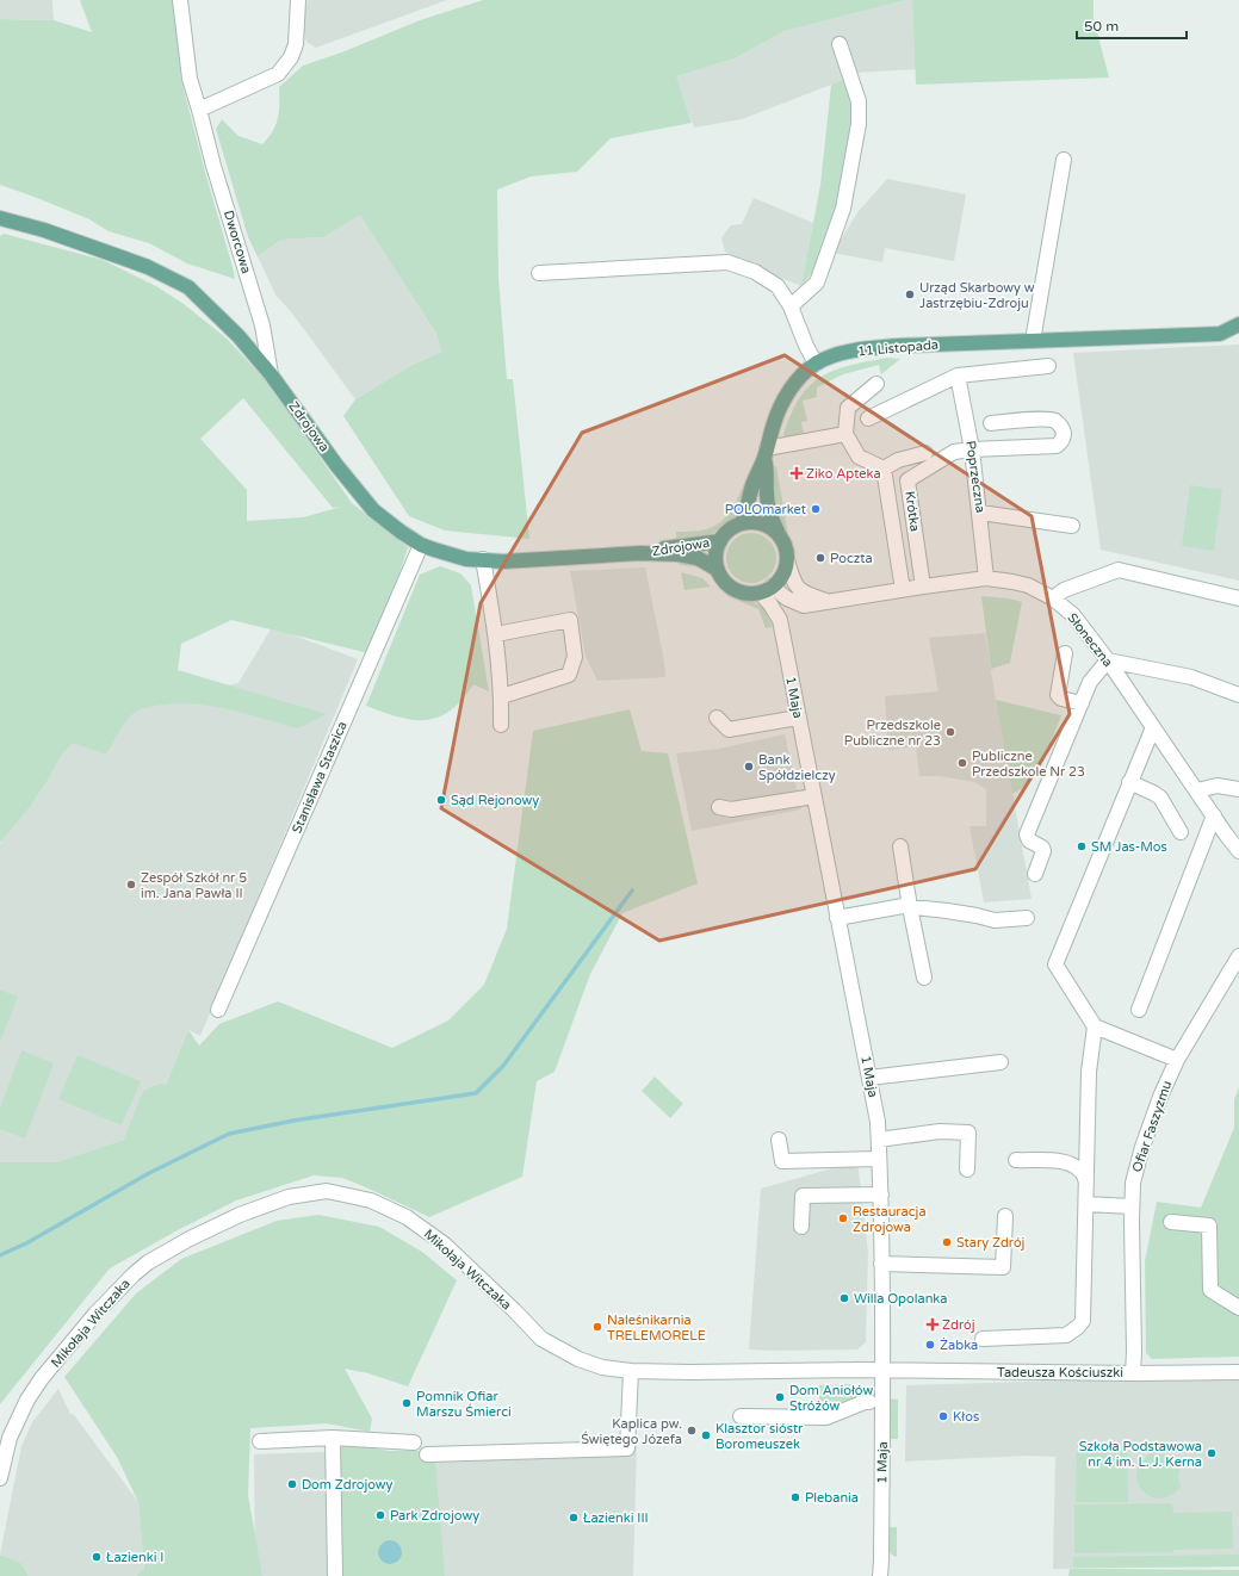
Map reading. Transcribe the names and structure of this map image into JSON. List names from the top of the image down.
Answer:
{
  "streets": {
    "main road": ["11 Listopada", "Zdrojowa"],
    "street": [
      "Dworcowa",
      "Poprzeczna",
      "Krótka",
      "Słoneczna",
      "1 Maja",
      "Stanisława Staszica",
      "Ofiar Faszyzmu",
      "Mikołaja Witczaka",
      "Tadeusza Kościuszki"
    ]
  },
  "crossings": [
    ["Dworcowa", "Zdrojowa"],
    ["11 Listopada", "Zdrojowa"],
    ["11 Listopada", "Słoneczna"],
    ["11 Listopada", "1 Maja"],
    ["Zdrojowa", "Słoneczna"],
    ["Zdrojowa", "1 Maja"],
    ["Zdrojowa", "Stanisława Staszica"],
    ["Poprzeczna", "Krótka"],
    ["Poprzeczna", "Słoneczna"],
    ["Krótka", "Słoneczna"],
    ["Słoneczna", "1 Maja"],
    ["1 Maja", "Tadeusza Kościuszki"],
    ["Ofiar Faszyzmu", "Tadeusza Kościuszki"],
    ["Mikołaja Witczaka", "Tadeusza Kościuszki"]
  ],
  "places": {
    "other": [
      "Urząd Skarbowy w Jastrzębiu-Zdroju",
      "POLOmarket",
      "Poczta",
      "Przedszkole Publiczne nr 23",
      "Publiczne Przedszkole Nr 23",
      "Bank Spółdzielczy",
      "Sąd Rejonowy",
      "SM Jas-Mos",
      "Zespół Szkół nr 5 im. Jana Pawła II",
      "Restauracja Zdrojowa",
      "Stary Zdrój",
      "Willa Opolanka",
      "Naleśnikarnia TRELEMORELE",
      "Żabka",
      "Dom Aniołów Stróżów",
      "Pomnik Ofiar Marszu Śmierci",
      "Kłos",
      "Kaplica pw. Świętego Józefa",
      "Klasztor sióstr Boromeuszek",
      "Szkoła Podstawowa nr 4 im. L. J. Kerna",
      "Dom Zdrojowy",
      "Plebania",
      "Park Zdrojowy",
      "Łazienki III",
      "Łazienki I"
    ],
    "health": ["Ziko Apteka", "Zdrój"]
  },
  "scale_bar": "50 m"
}
